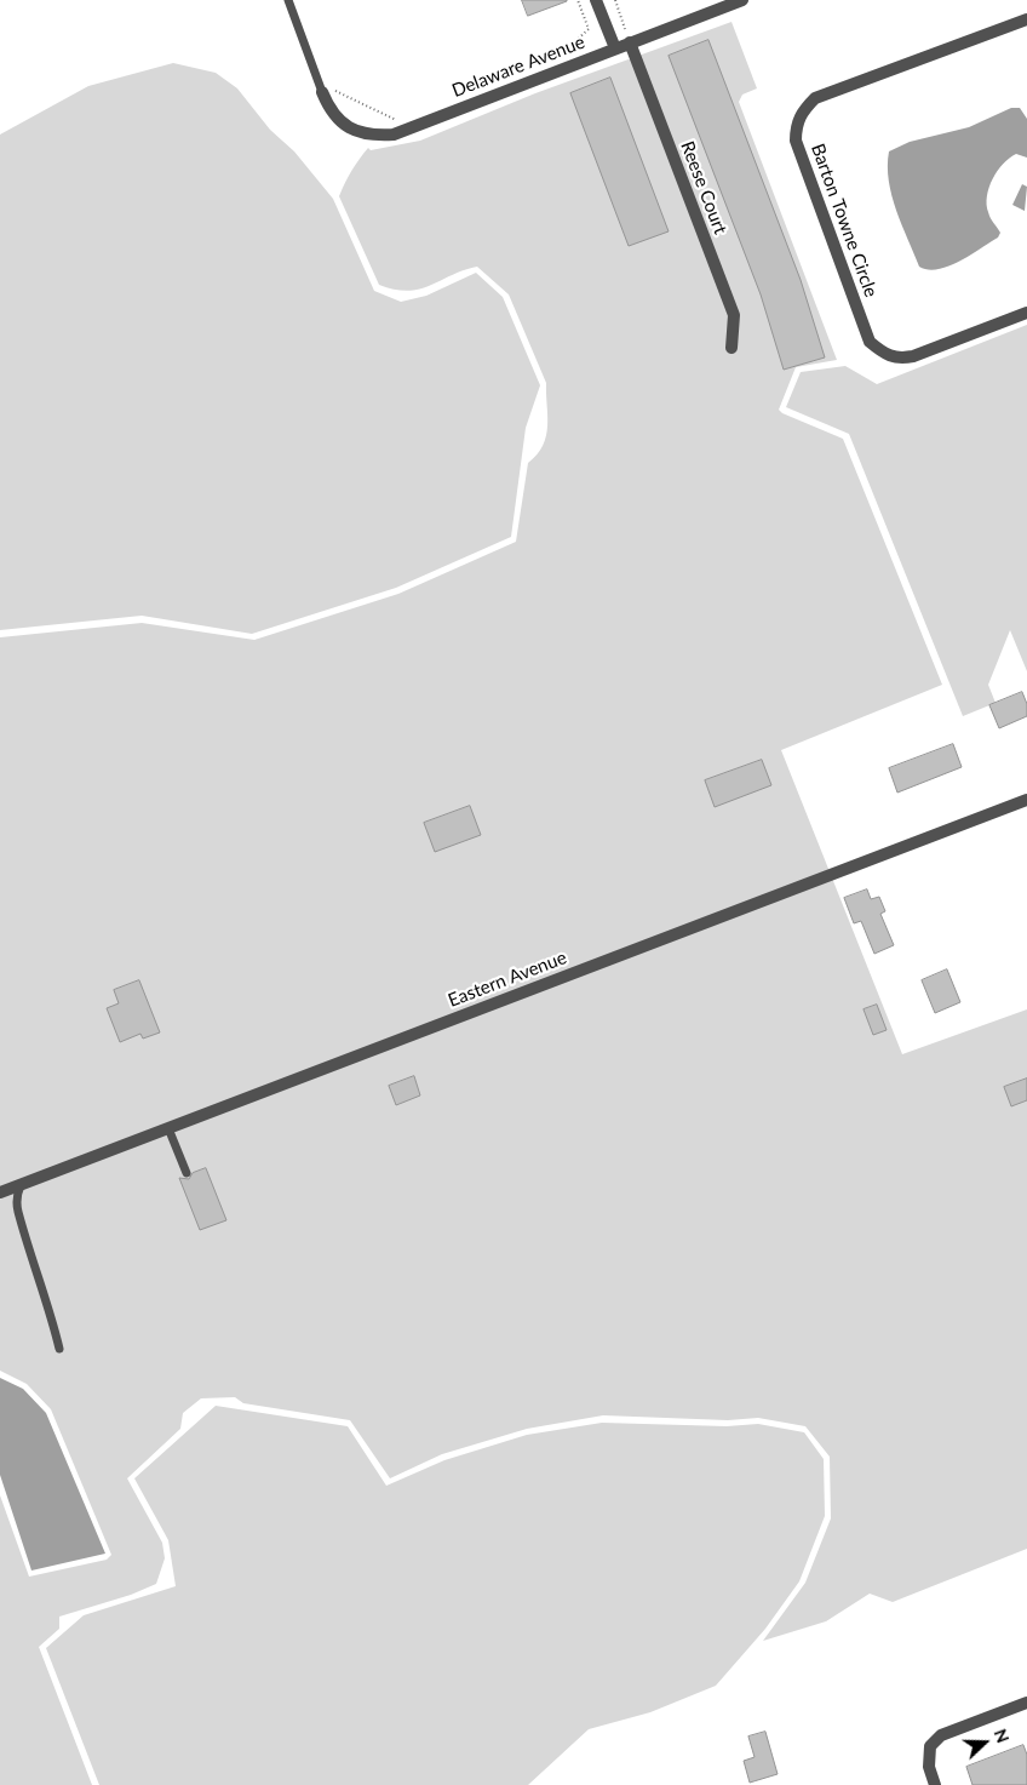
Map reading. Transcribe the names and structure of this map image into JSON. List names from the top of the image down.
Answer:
{
  "streets": {
    "street": [
      "Delaware Avenue",
      "Reese Court",
      "Barton Towne Circle",
      "Eastern Avenue"
    ]
  },
  "crossings": [
    ["Delaware Avenue", "Reese Court"]
  ],
  "north": "right"
}
